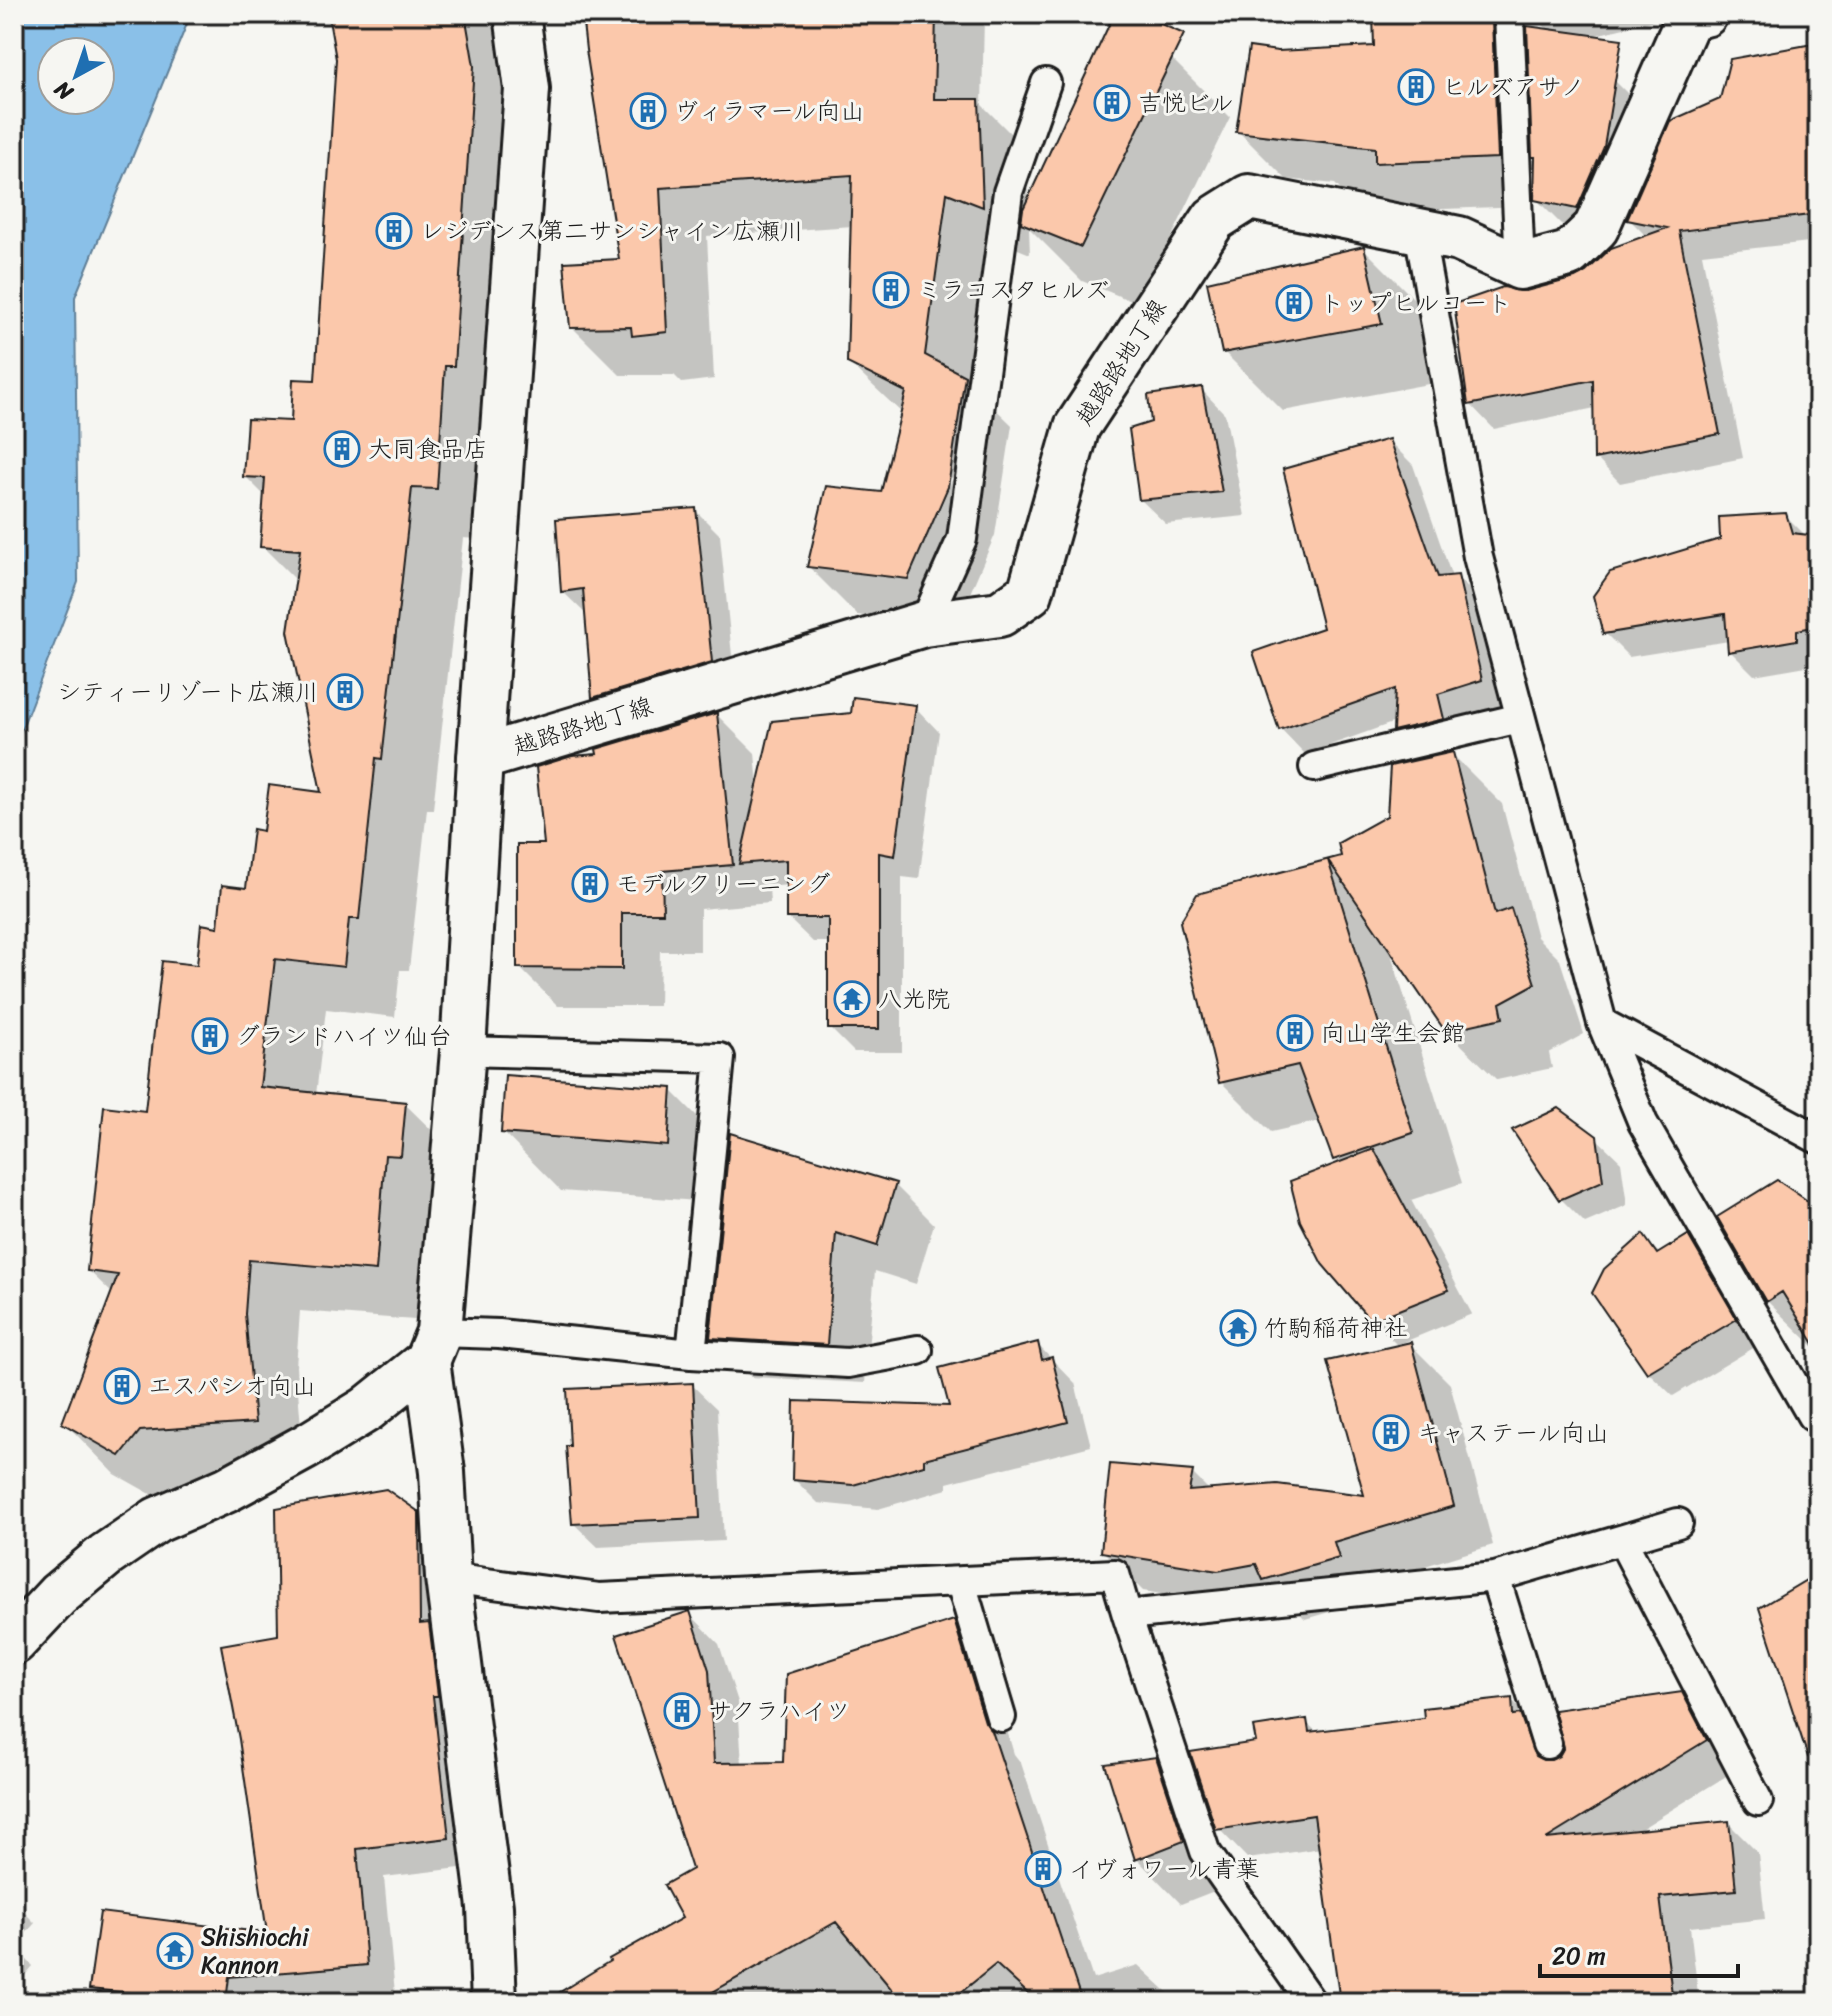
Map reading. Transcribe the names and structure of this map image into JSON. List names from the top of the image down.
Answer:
{
  "streets": {
    "street": ["越路路地丁線"]
  },
  "places": {
    "building": [
      "ヒルズアサノ",
      "吉悦ビル",
      "ヴィラマール向山",
      "レジデンス第二サンシャイン広瀬川",
      "ミラコスタヒルズ",
      "トップヒルコート",
      "大同食品店",
      "シティーリゾート広瀬川",
      "モデルクリーニング",
      "向山学生会館",
      "グランドハイツ仙台",
      "エスパシオ向山",
      "キャステール向山",
      "サクラハイツ",
      "イヴォワール青葉"
    ],
    "temple": ["八光院", "竹駒稲荷神社", "Shishiochi Kannon"]
  },
  "scale_bar": "20 m",
  "north": "bottom left"
}
